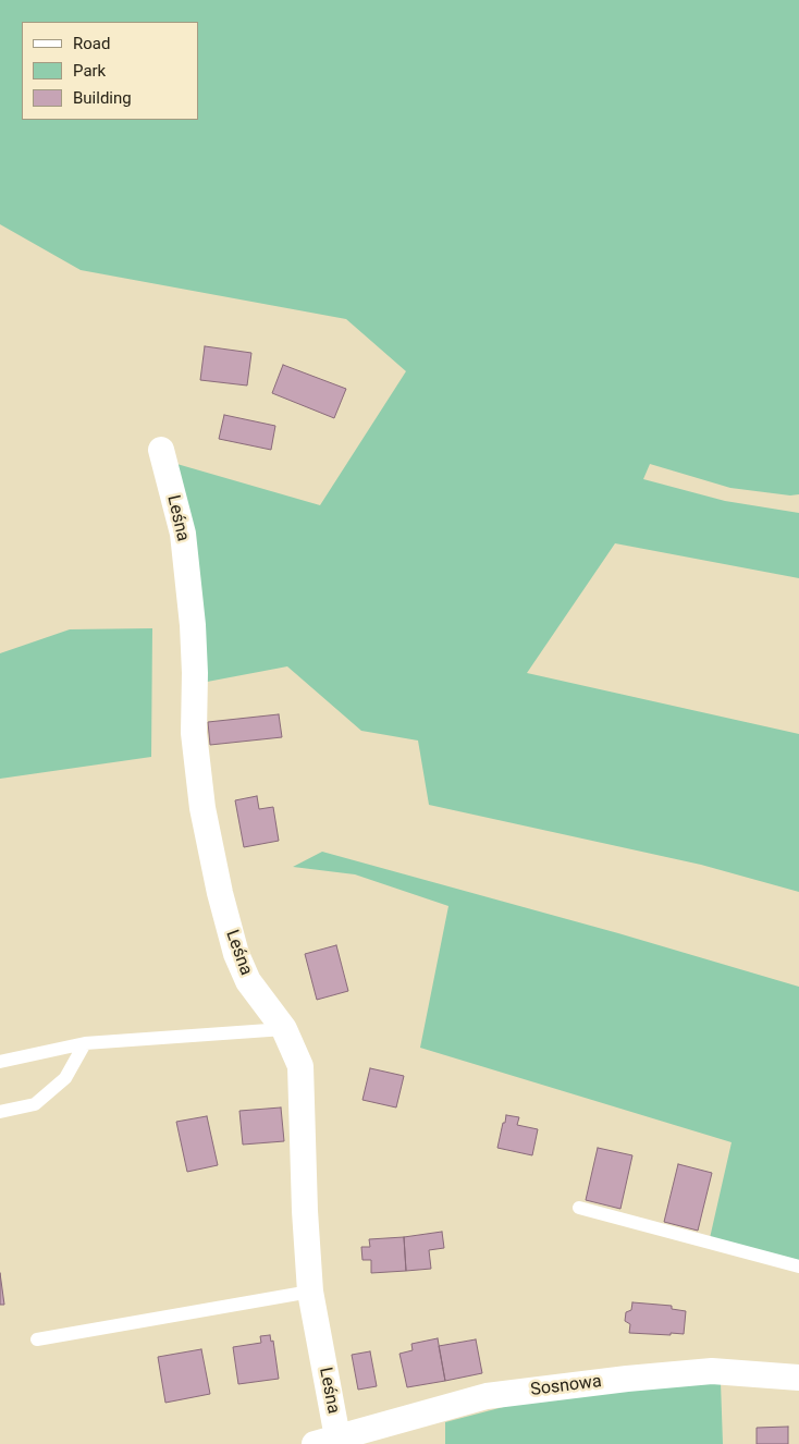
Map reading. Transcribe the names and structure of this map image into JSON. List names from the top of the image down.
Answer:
{
  "streets": {
    "street": ["Leśna", "Sosnowa"]
  },
  "crossings": [
    ["Leśna", "Sosnowa"]
  ],
  "legend": ["Road", "Park", "Building"]
}
